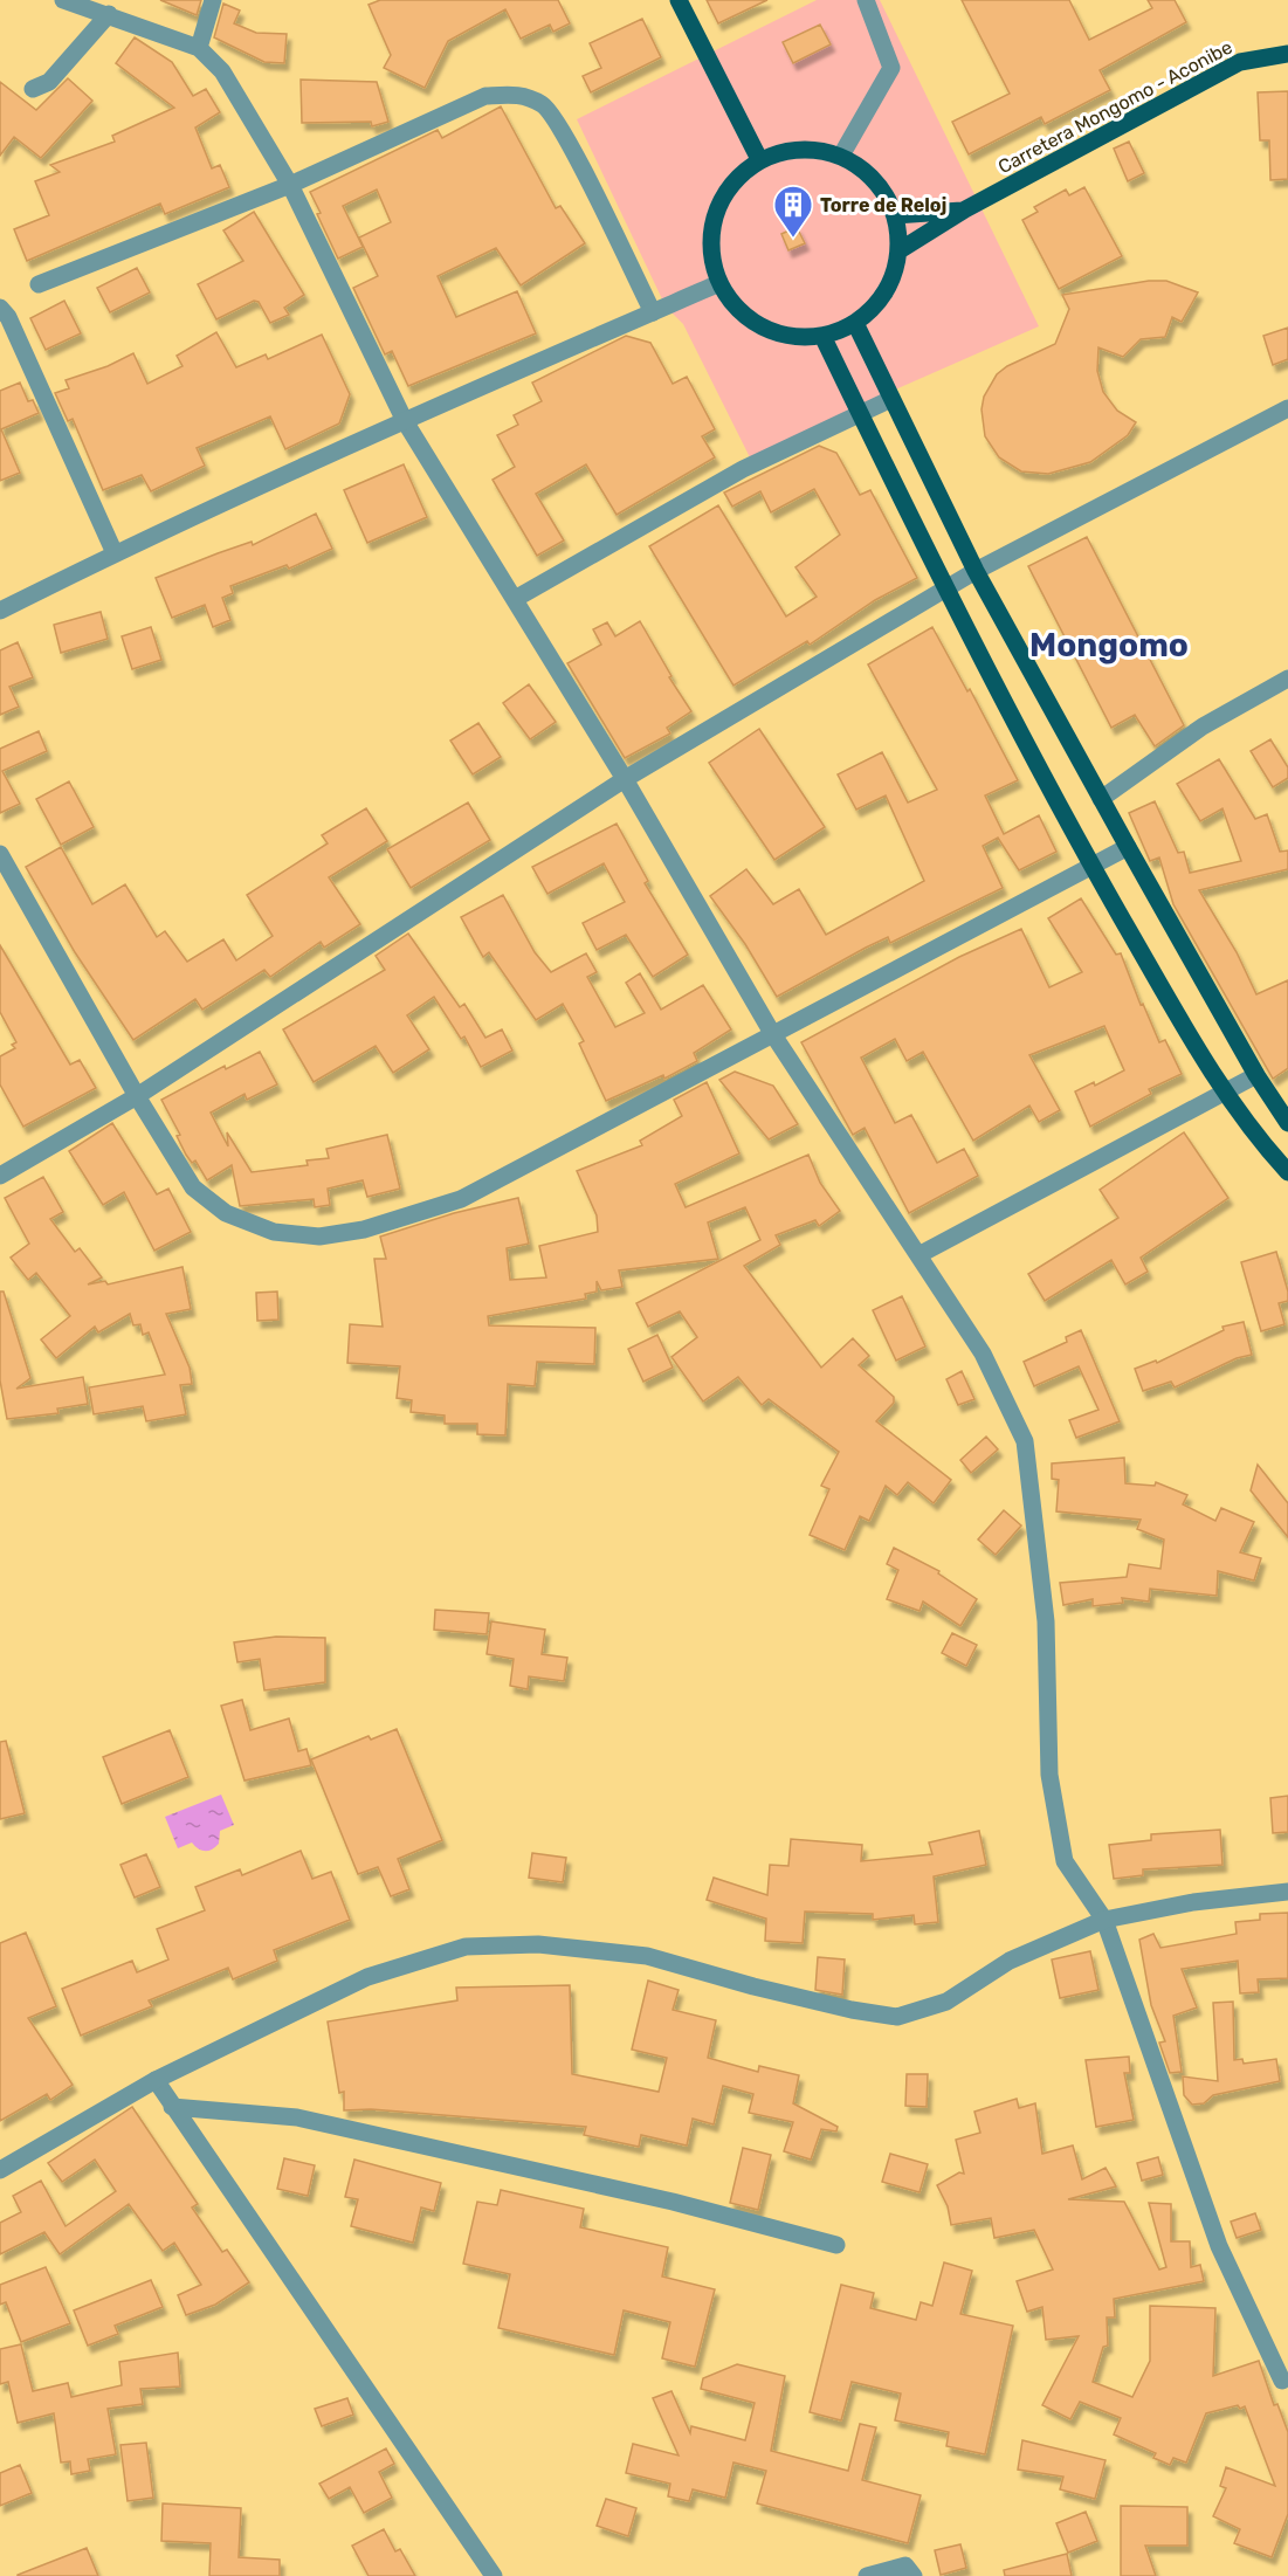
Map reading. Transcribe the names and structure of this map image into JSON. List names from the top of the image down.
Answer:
{
  "streets": {
    "main road": ["Carretera Mongomo - Aconibe"]
  },
  "districts": ["Mongomo"],
  "places": {
    "building": ["Torre de Reloj"]
  }
}
